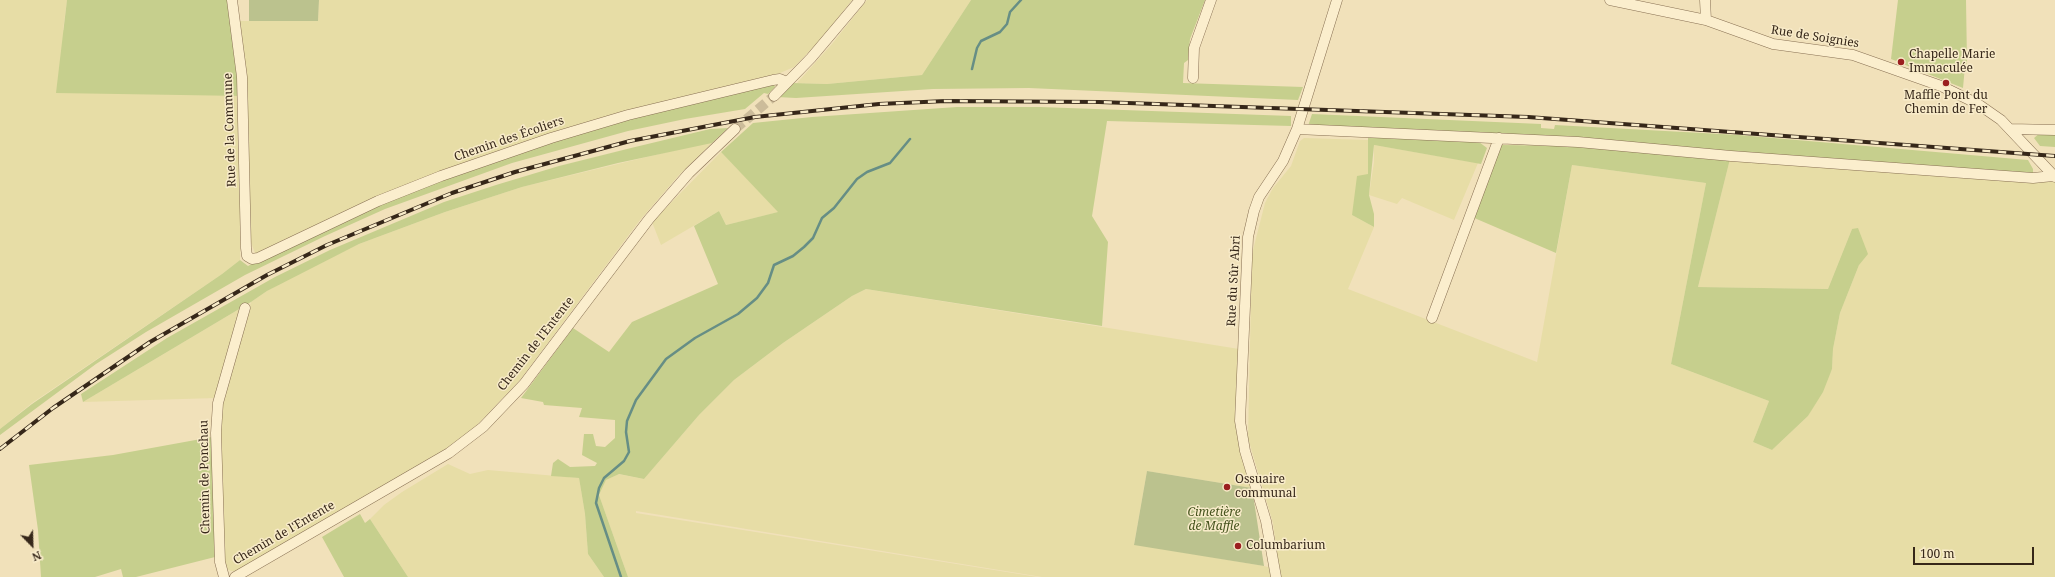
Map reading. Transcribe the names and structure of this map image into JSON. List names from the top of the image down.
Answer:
{
  "streets": {
    "street": [
      "Rue de Soignies",
      "Rue de la Commune",
      "Chemin des Écoliers",
      "Rue du Sûr Abri",
      "Chemin de l'Entente",
      "Chemin de Ponchau"
    ]
  },
  "crossings": [
    ["Rue de la Commune", "Chemin des Écoliers"]
  ],
  "parks": ["Cimetière de Maffle"],
  "places": [
    "Chapelle Marie Immaculée",
    "Maffle Pont du Chemin de Fer",
    "Ossuaire communal",
    "Columbarium"
  ],
  "scale_bar": "100 m",
  "north": "bottom right"
}
